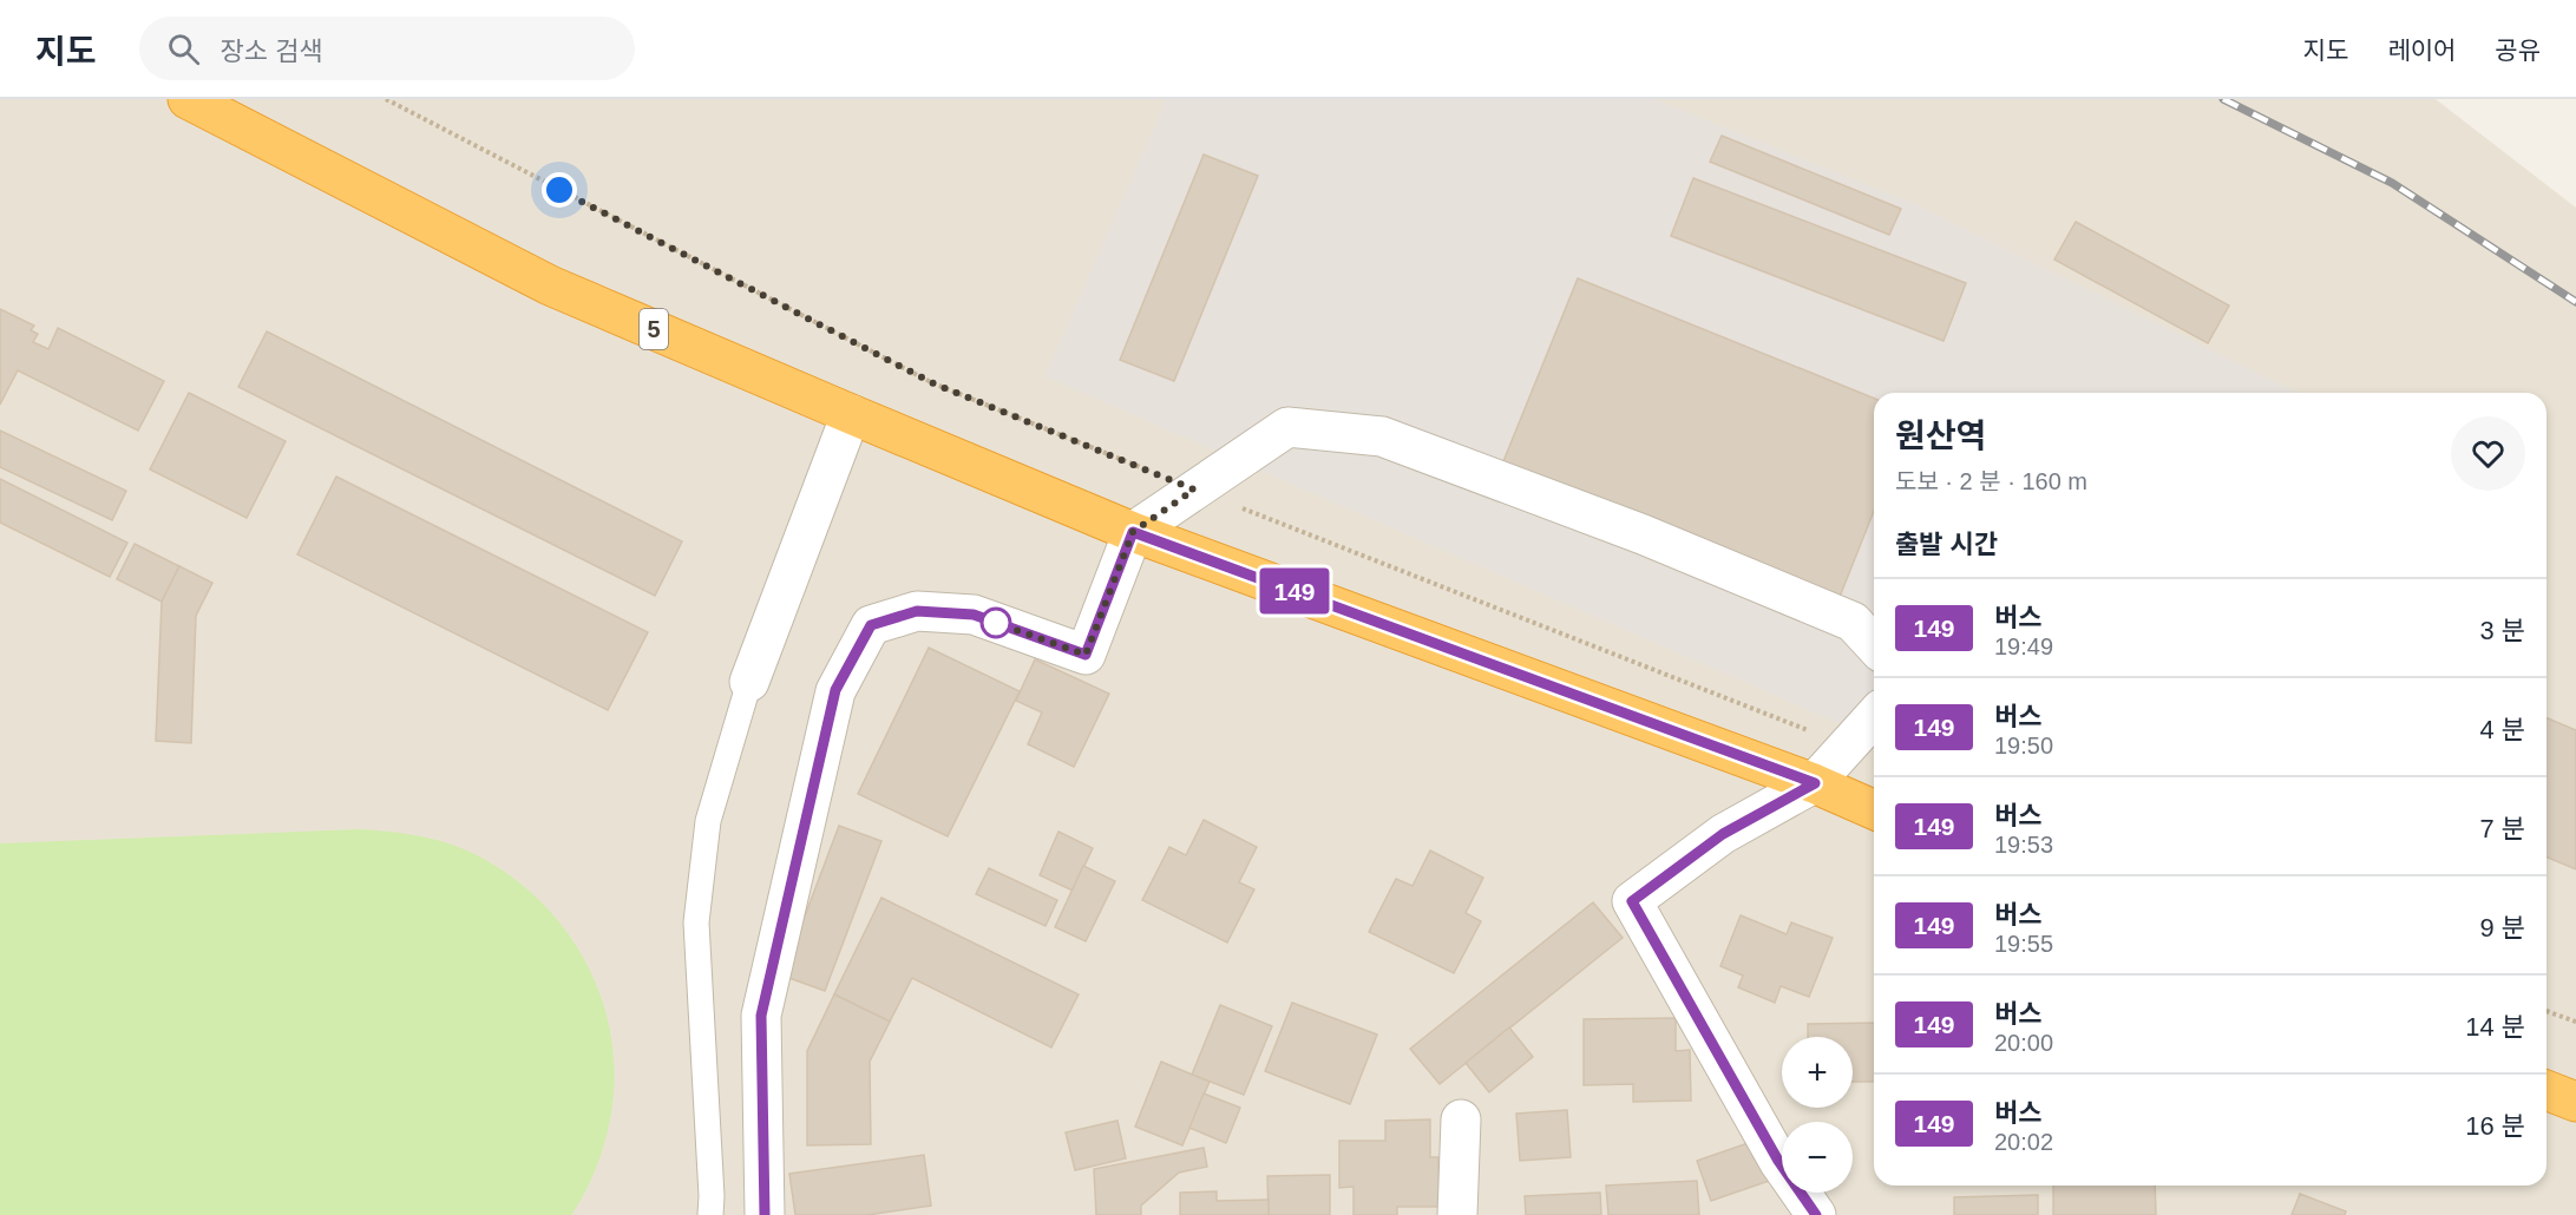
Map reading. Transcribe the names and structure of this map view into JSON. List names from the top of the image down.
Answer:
{
  "streets": {
    "highway": ["5"]
  },
  "lines": ["bus line 149"],
  "page": {
    "header": "지도",
    "search": "장소 검색",
    "nav": ["지도", "레이어", "공유"],
    "on_map": "149",
    "heading": [
      ["원산역", "도보 · 2 분 · 160 m"],
      "출발 시간"
    ],
    "list": [
      {
        "mark": "149",
        "name": "버스",
        "note": "19:49",
        "value": "3 분"
      },
      {
        "mark": "149",
        "name": "버스",
        "note": "19:50",
        "value": "4 분"
      },
      {
        "mark": "149",
        "name": "버스",
        "note": "19:53",
        "value": "7 분"
      },
      {
        "mark": "149",
        "name": "버스",
        "note": "19:55",
        "value": "9 분"
      },
      {
        "mark": "149",
        "name": "버스",
        "note": "20:00",
        "value": "14 분"
      },
      {
        "mark": "149",
        "name": "버스",
        "note": "20:02",
        "value": "16 분"
      }
    ],
    "map_buttons": ["+", "−"]
  }
}
